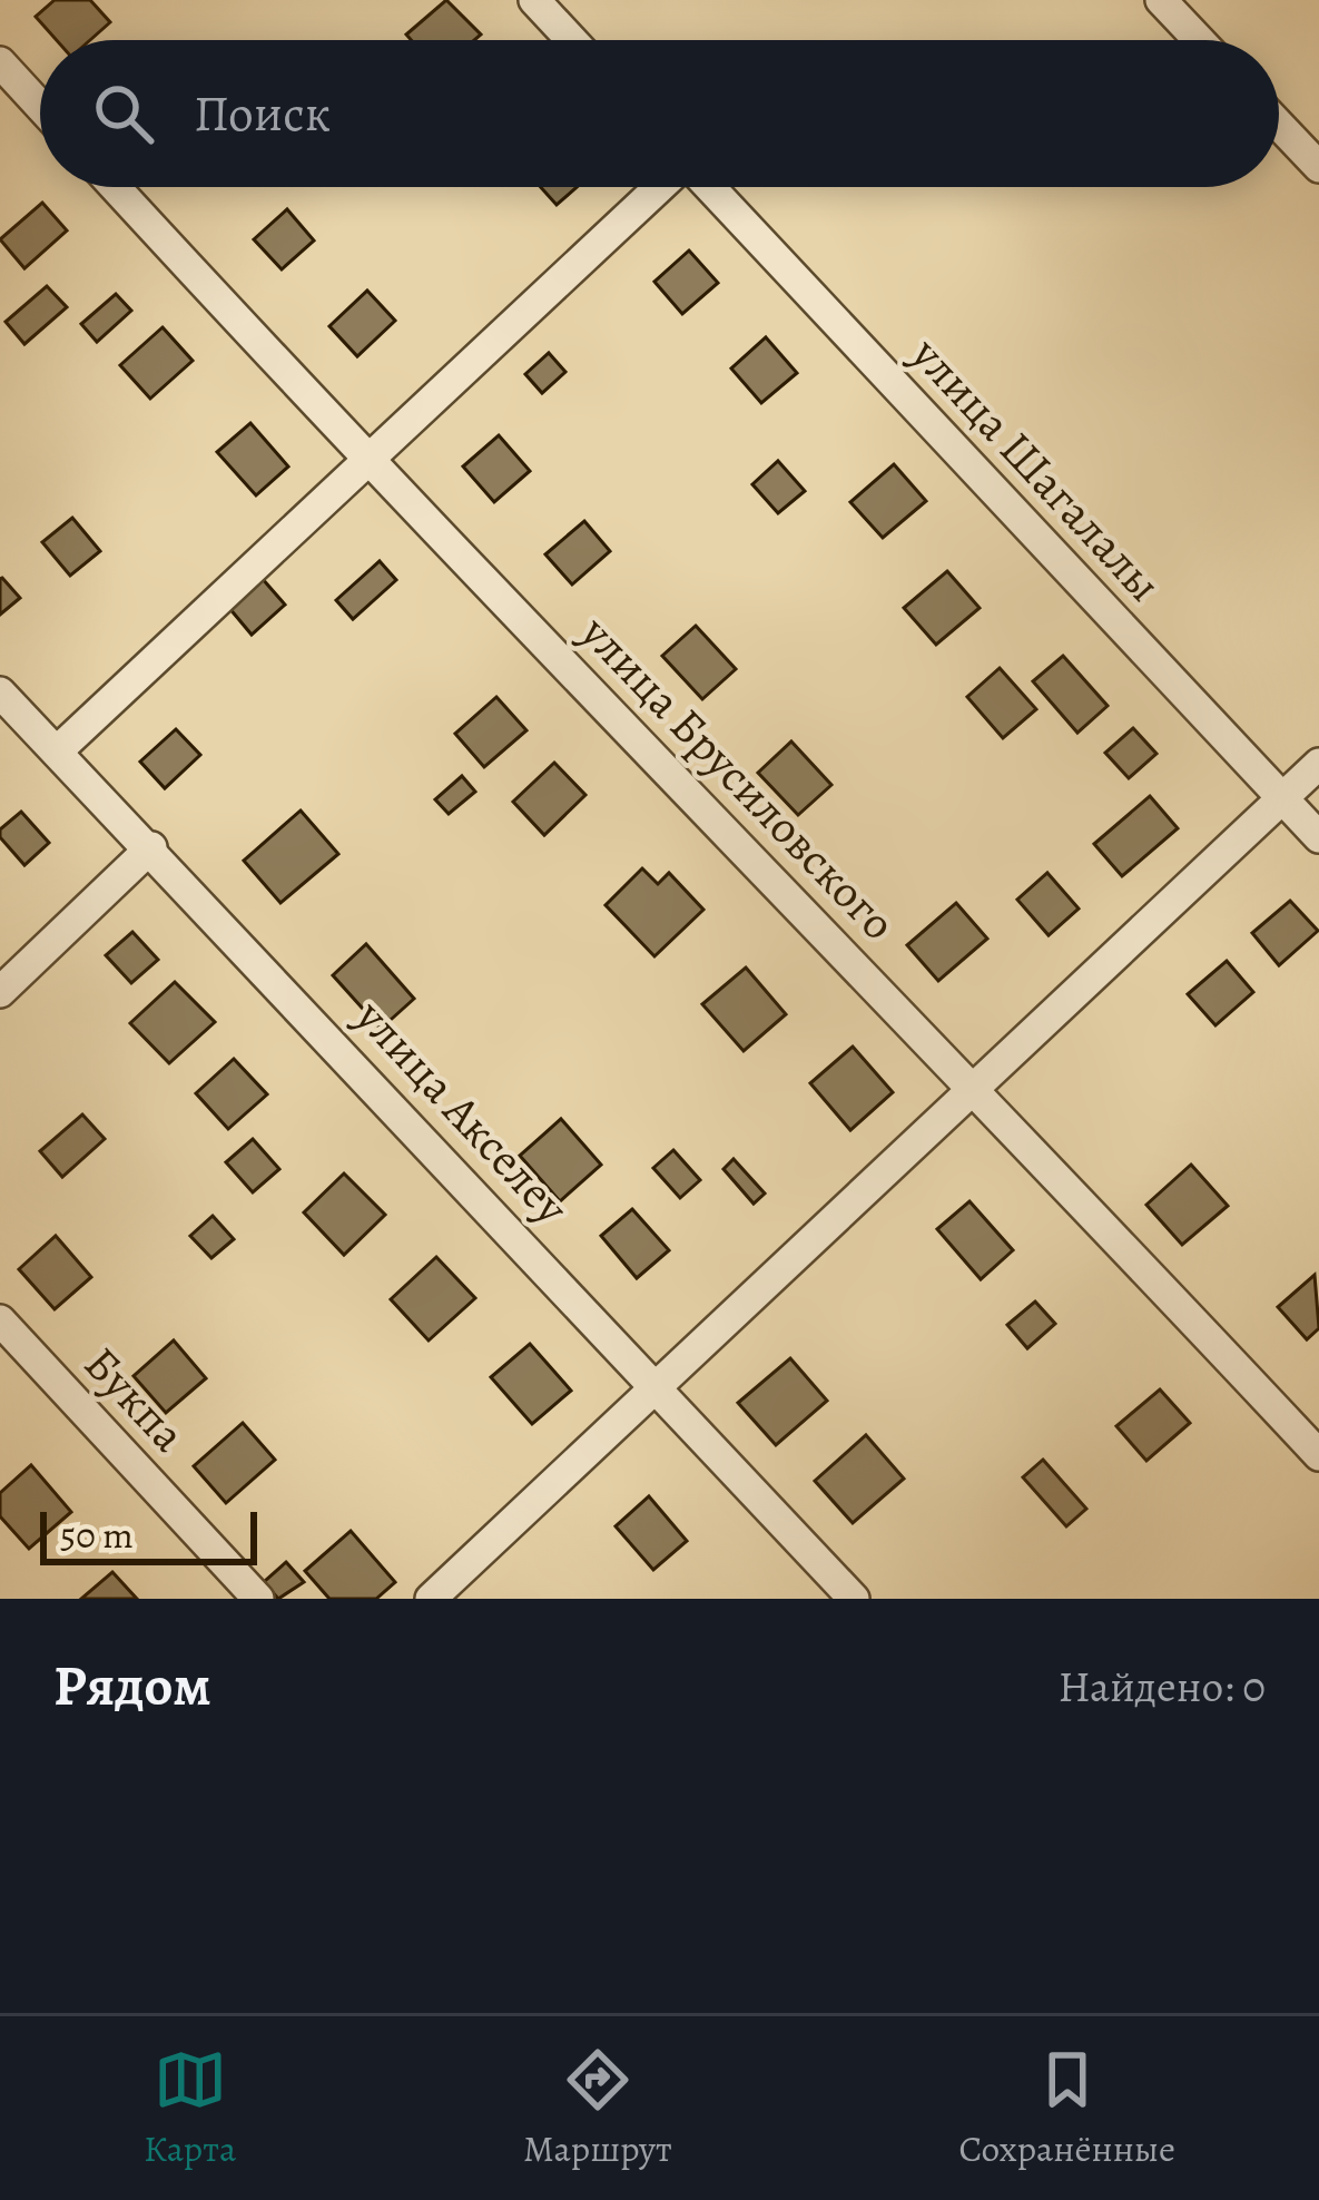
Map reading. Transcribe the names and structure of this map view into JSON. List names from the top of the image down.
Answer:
{
  "streets": {
    "street": [
      "улица Шагалалы",
      "улица Брусиловского",
      "улица Акселеу",
      "Букпа"
    ]
  },
  "scale_bar": "50 m",
  "page": {
    "search": "Поиск",
    "scale": "50 m",
    "heading": ["Рядом", "Найдено: 0"],
    "nav": ["Карта", "Маршрут", "Сохранённые"]
  }
}
